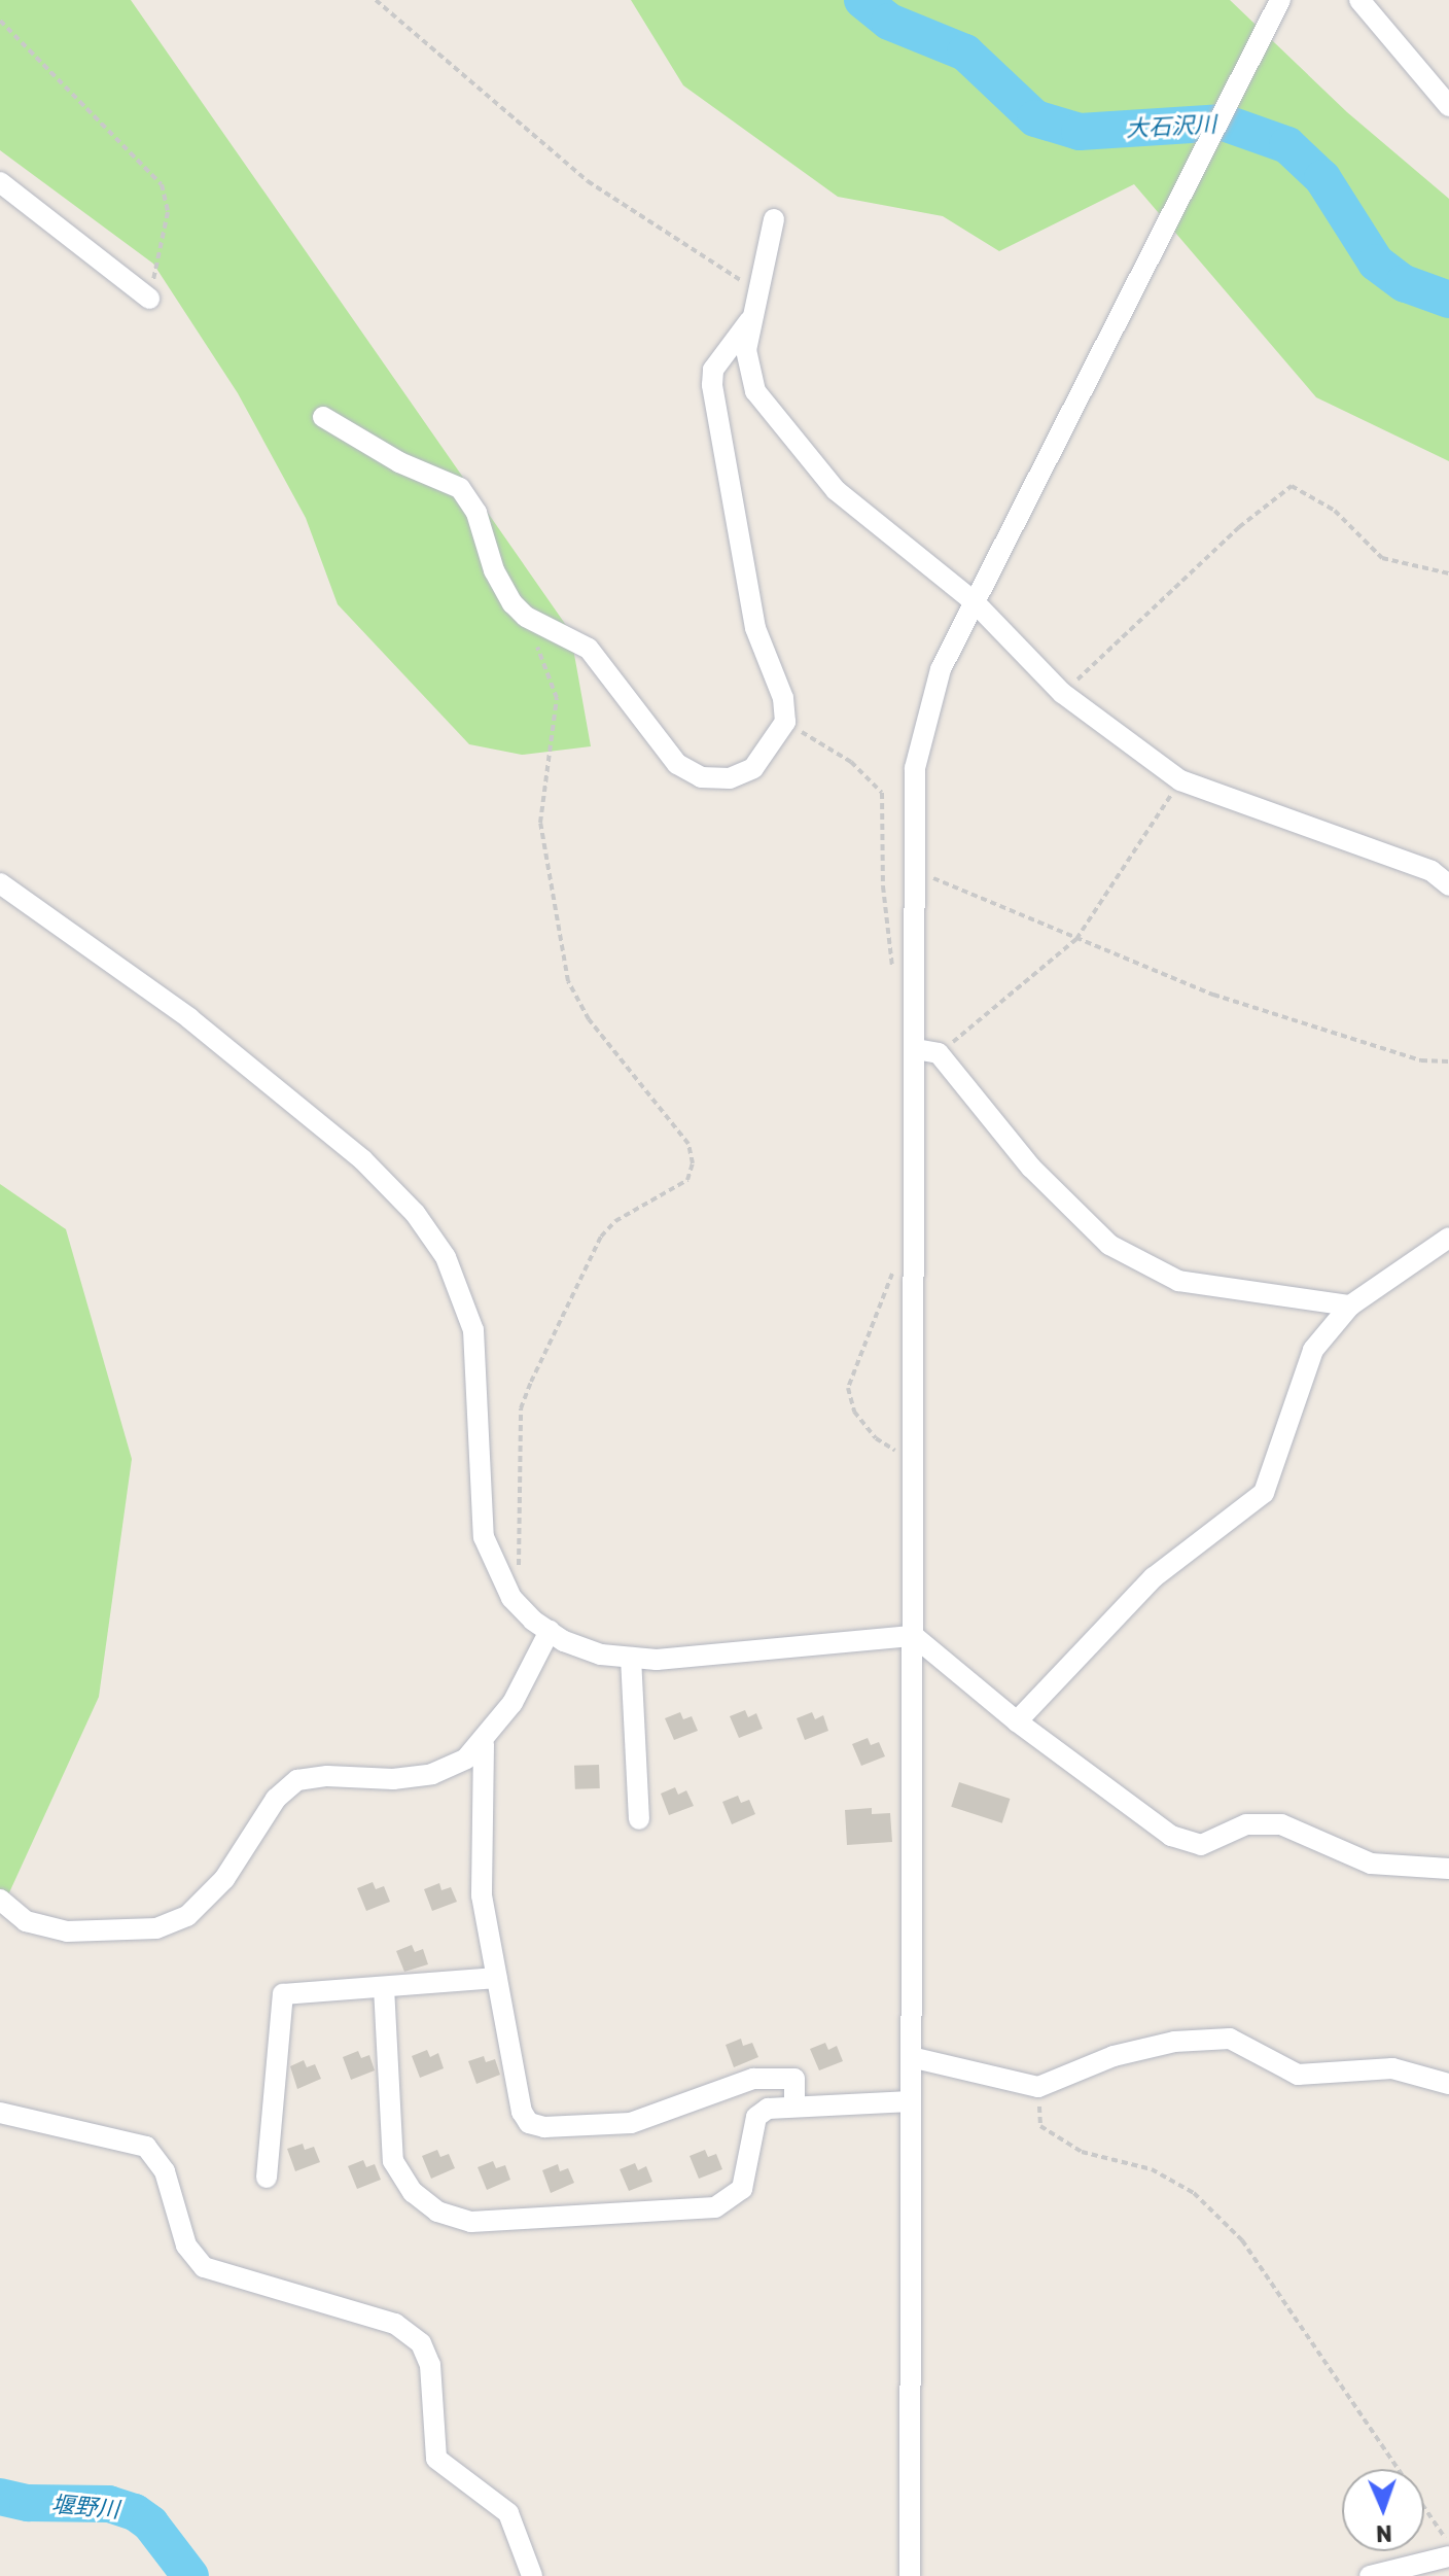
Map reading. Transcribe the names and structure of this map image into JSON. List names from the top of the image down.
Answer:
{
  "water": ["大石沢川", "堰野川"],
  "north": "bottom"
}
